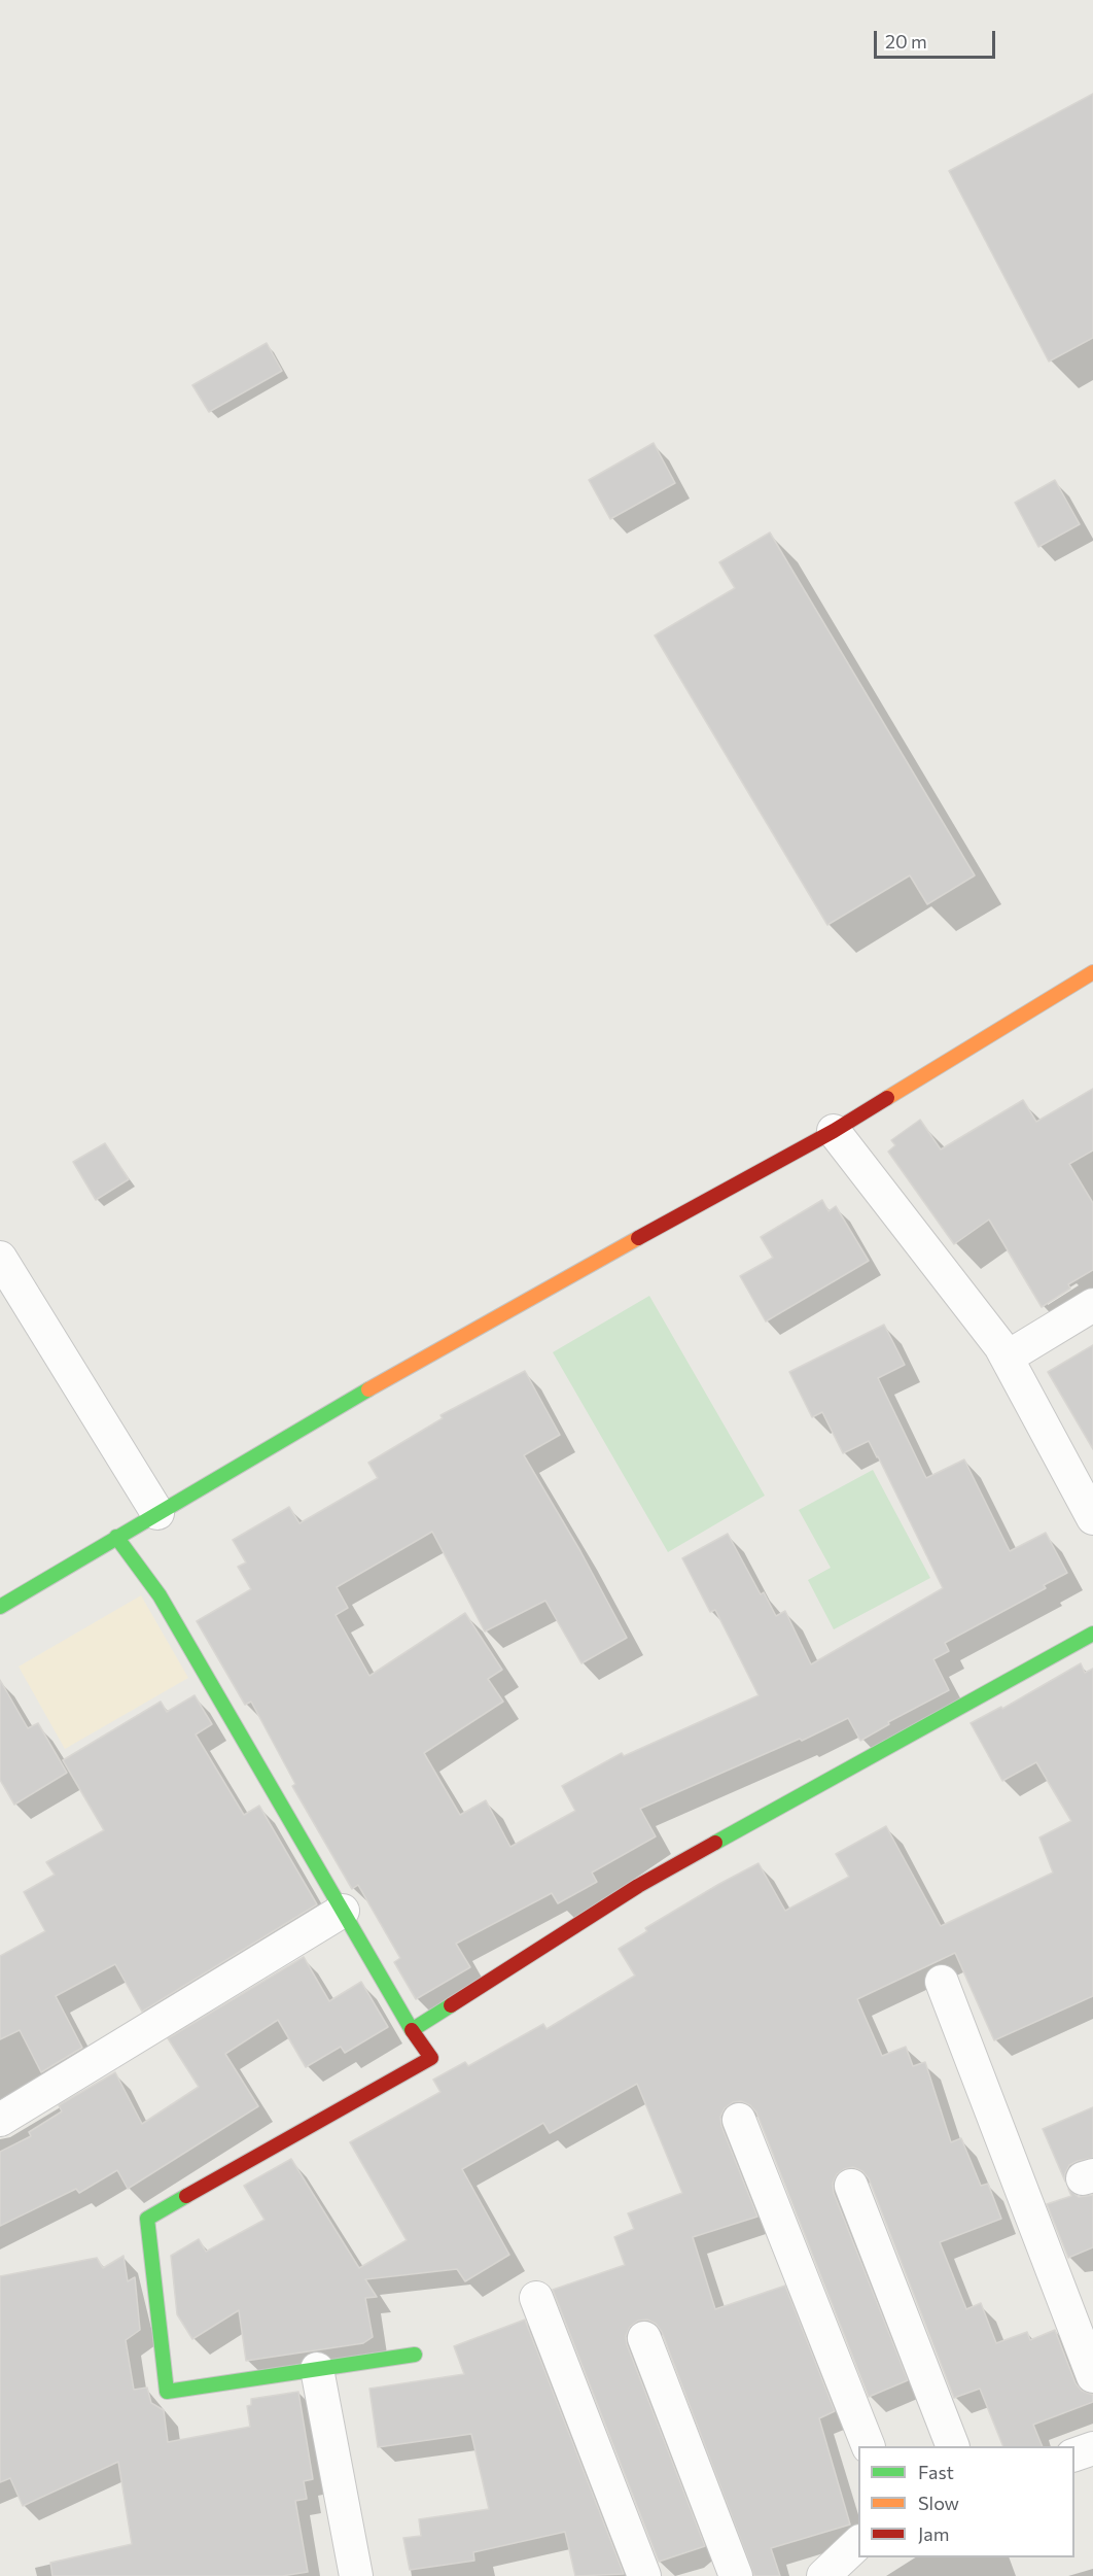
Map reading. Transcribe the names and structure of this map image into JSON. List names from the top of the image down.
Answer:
{
  "legend": ["Fast", "Slow", "Jam"],
  "scale_bar": "20 m"
}
